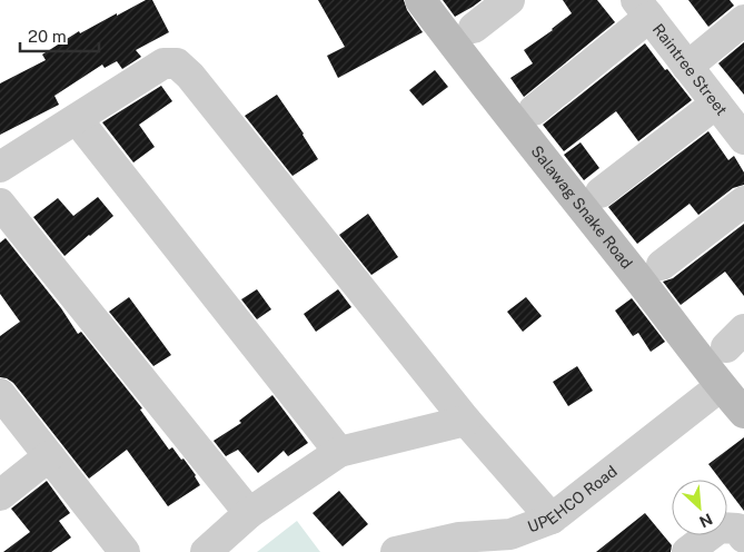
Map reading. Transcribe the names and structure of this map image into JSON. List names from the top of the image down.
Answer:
{
  "streets": {
    "main road": ["Salawag Snake Road"],
    "street": ["Raintree Street", "UPEHCO Road"]
  },
  "crossings": [
    ["Salawag Snake Road", "UPEHCO Road"]
  ],
  "scale_bar": "20 m",
  "north": "bottom right"
}
